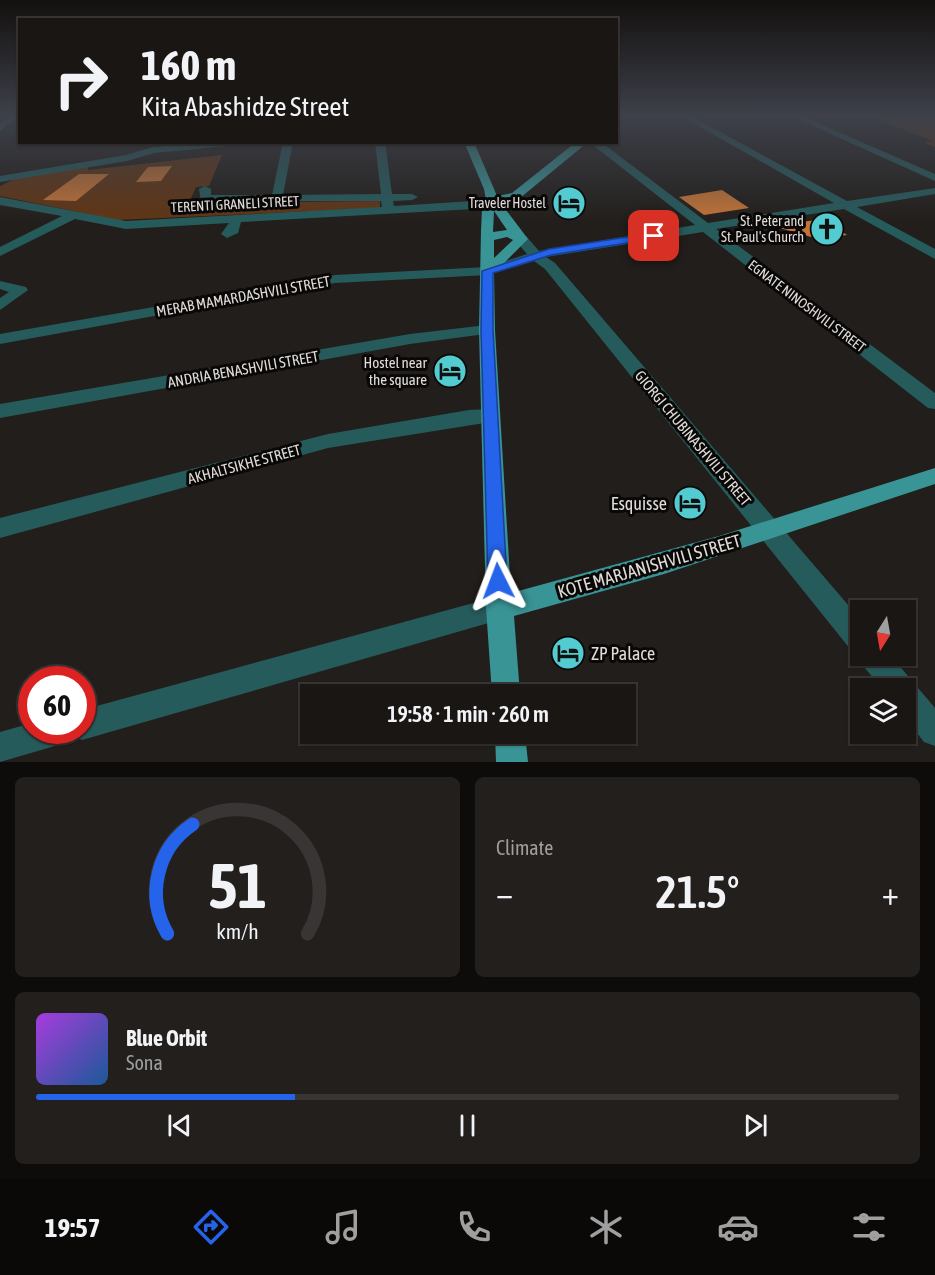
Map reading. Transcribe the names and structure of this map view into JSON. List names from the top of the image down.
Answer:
{
  "streets": {
    "main road": ["KOTE MARJANISHVILI STREET"],
    "street": [
      "TERENTI GRANELI STREET",
      "MERAB MAMARDASHVILI STREET",
      "EGNATE NINOSHVILI STREET",
      "ANDRIA BENASHVILI STREET",
      "GIORGI CHUBINASHVILI STREET",
      "AKHALTSIKHE STREET"
    ]
  },
  "crossings": [
    ["MERAB MAMARDASHVILI STREET", "EGNATE NINOSHVILI STREET"],
    ["MERAB MAMARDASHVILI STREET", "GIORGI CHUBINASHVILI STREET"],
    ["GIORGI CHUBINASHVILI STREET", "KOTE MARJANISHVILI STREET"]
  ],
  "places": {
    "hotel": [
      "Traveler Hostel",
      "Hostel near the square",
      "Esquisse",
      "ZP Palace"
    ],
    "church": ["St. Peter and St. Paul's Church"]
  },
  "north": "bottom",
  "page": {
    "turn": ["160 m", "Kita Abashidze Street"],
    "limit": "60",
    "trip": "19:58 · 1 min · 260 m",
    "tile": "Climate",
    "heat": ["−", "21.5°", "+"],
    "song": ["Blue Orbit", "Sona"],
    "tabs": "19:57",
    "gauge": ["51", "km/h"]
  }
}
